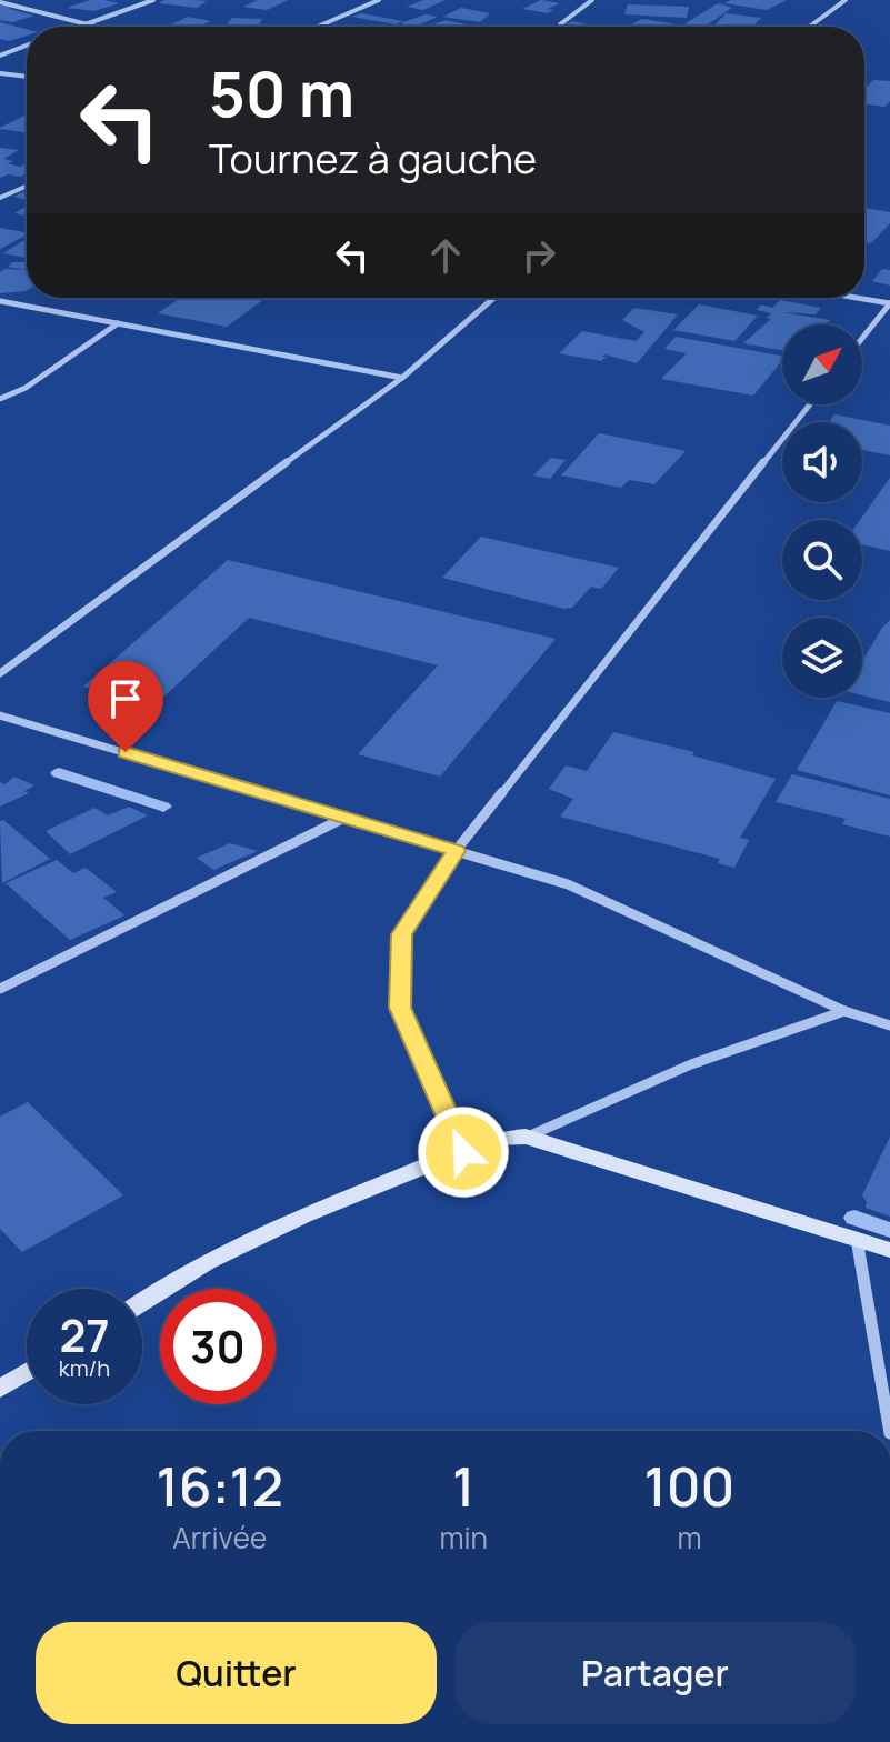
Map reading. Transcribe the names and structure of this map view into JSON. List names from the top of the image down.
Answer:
{
  "north": "top right",
  "page": {
    "turn": ["50 m", "Tournez à gauche"],
    "speed": "27 km/h",
    "limit": "30",
    "eta": [
      "16:12",
      "Arrivée",
      "1",
      "min",
      "100",
      "m"
    ],
    "buttons": ["Quitter", "Partager"]
  }
}
